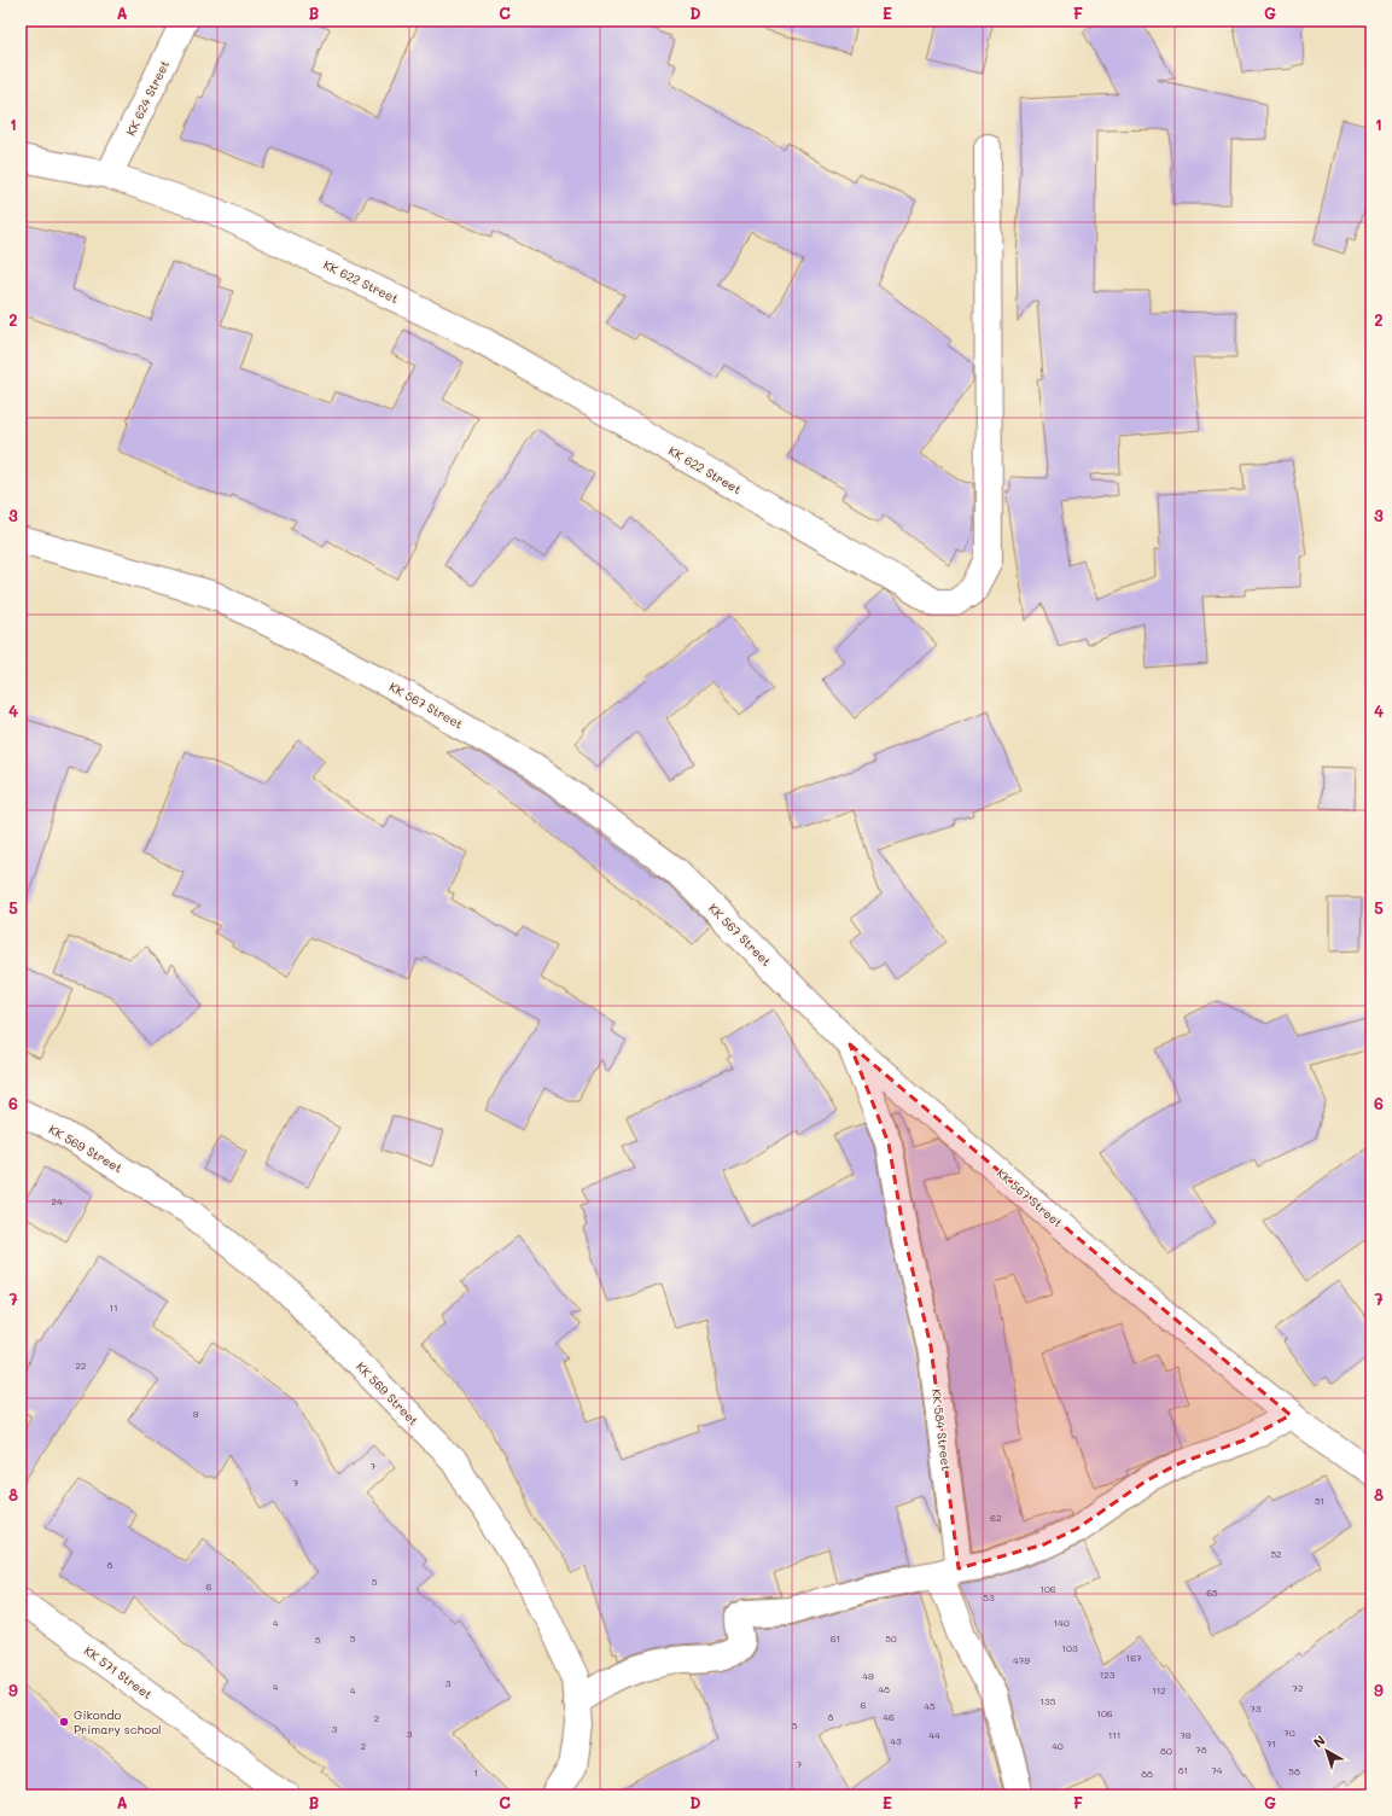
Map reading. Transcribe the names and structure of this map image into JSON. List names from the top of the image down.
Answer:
{
  "streets": {
    "street": [
      "KK 624 Street",
      "KK 622 Street",
      "KK 567 Street",
      "KK 569 Street",
      "KK 584 Street",
      "KK 571 Street"
    ]
  },
  "crossings": [
    ["KK 624 Street", "KK 622 Street"],
    ["KK 567 Street", "KK 584 Street"]
  ],
  "places": ["Gikondo Primary school"],
  "house_numbers": [
    "24",
    "11",
    "22",
    "9",
    "7",
    "7",
    "51",
    "62",
    "52",
    "8",
    "5",
    "6",
    "106",
    "65",
    "53",
    "4",
    "140",
    "5",
    "61",
    "50",
    "5",
    "103",
    "167",
    "479",
    "123",
    "49",
    "3",
    "4",
    "72",
    "48",
    "4",
    "112",
    "135",
    "6",
    "45",
    "73",
    "106",
    "8",
    "46",
    "2",
    "5",
    "3",
    "70",
    "3",
    "44",
    "111",
    "79",
    "43",
    "71",
    "2",
    "40",
    "78",
    "80",
    "7",
    "81",
    "74",
    "58",
    "1",
    "88"
  ],
  "north": "top left",
  "grid": {
    "columns": [
      "A",
      "B",
      "C",
      "D",
      "E",
      "F",
      "G"
    ],
    "rows": [
      "1",
      "2",
      "3",
      "4",
      "5",
      "6",
      "7",
      "8",
      "9"
    ]
  }
}
